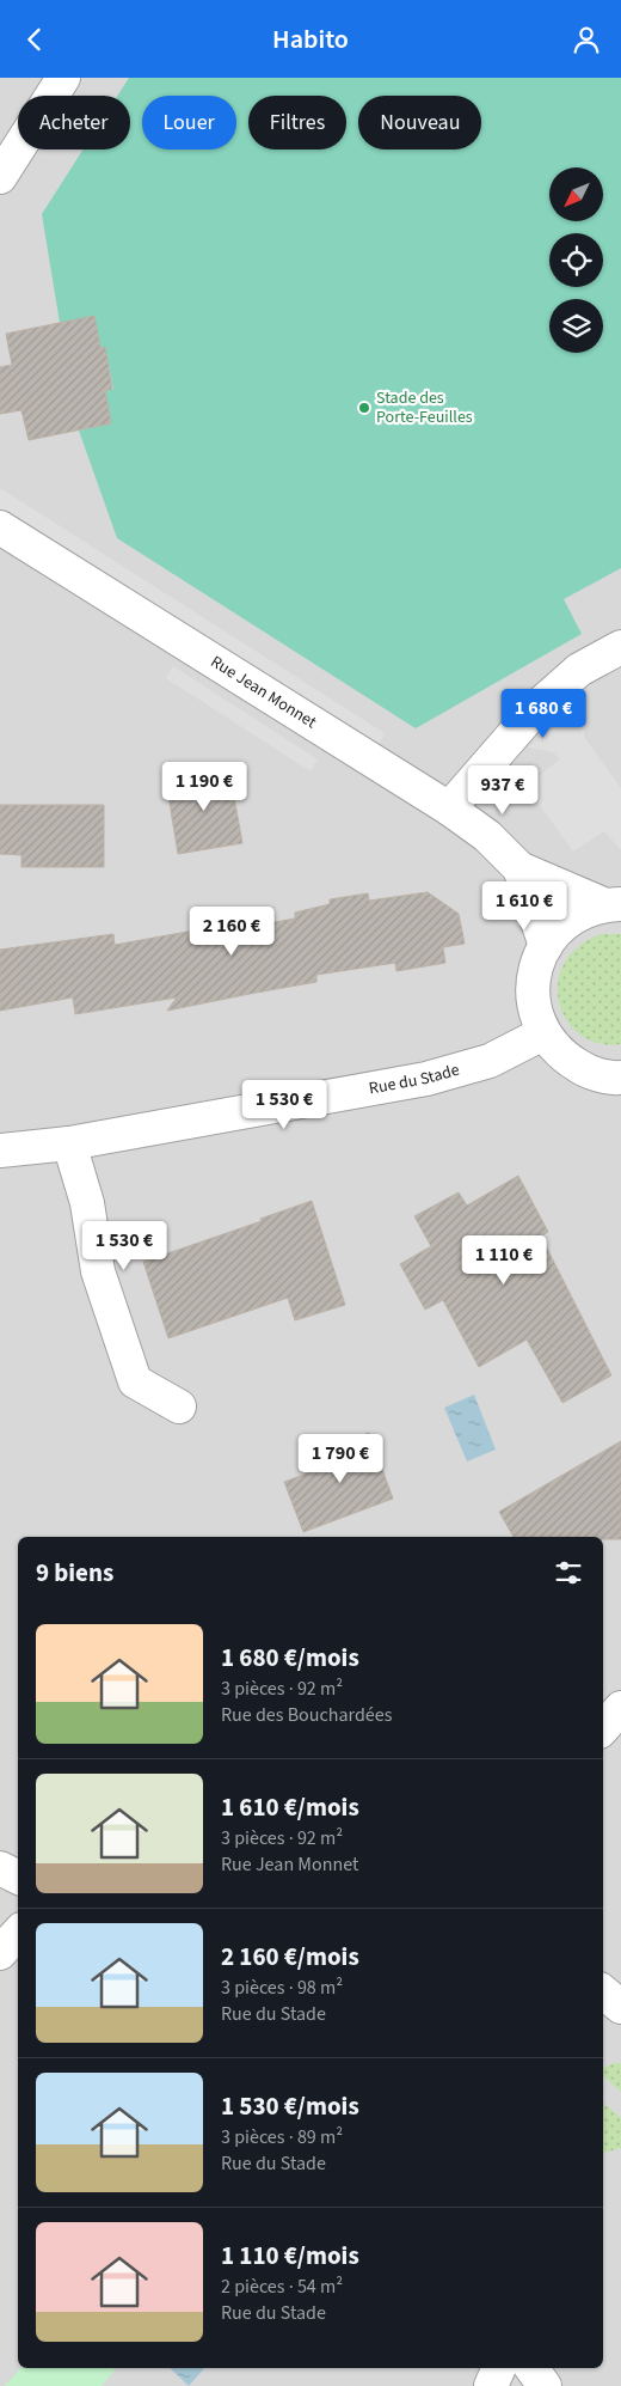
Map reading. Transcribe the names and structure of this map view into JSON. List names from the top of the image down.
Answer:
{
  "streets": {
    "street": ["Rue Jean Monnet", "Rue du Stade"]
  },
  "places": ["Stade des Porte-Feuilles"],
  "north": "bottom left",
  "page": {
    "header": "Habito",
    "chip": [
      "Acheter",
      "Louer",
      "Filtres",
      "Nouveau"
    ],
    "price": [
      "1 680 €",
      "1 190 €",
      "937 €",
      "1 610 €",
      "2 160 €",
      "1 530 €",
      "1 530 €",
      "1 110 €",
      "1 790 €"
    ],
    "heading": "9 biens",
    "list": [
      {
        "name": "1 680 €/mois",
        "note": "3 pièces · 92 m² · Rue des Bouchardées"
      },
      {
        "name": "1 610 €/mois",
        "note": "3 pièces · 92 m² · Rue Jean Monnet"
      },
      {
        "name": "2 160 €/mois",
        "note": "3 pièces · 98 m² · Rue du Stade"
      },
      {
        "name": "1 530 €/mois",
        "note": "3 pièces · 89 m² · Rue du Stade"
      },
      {
        "name": "1 110 €/mois",
        "note": "2 pièces · 54 m² · Rue du Stade"
      }
    ]
  }
}
